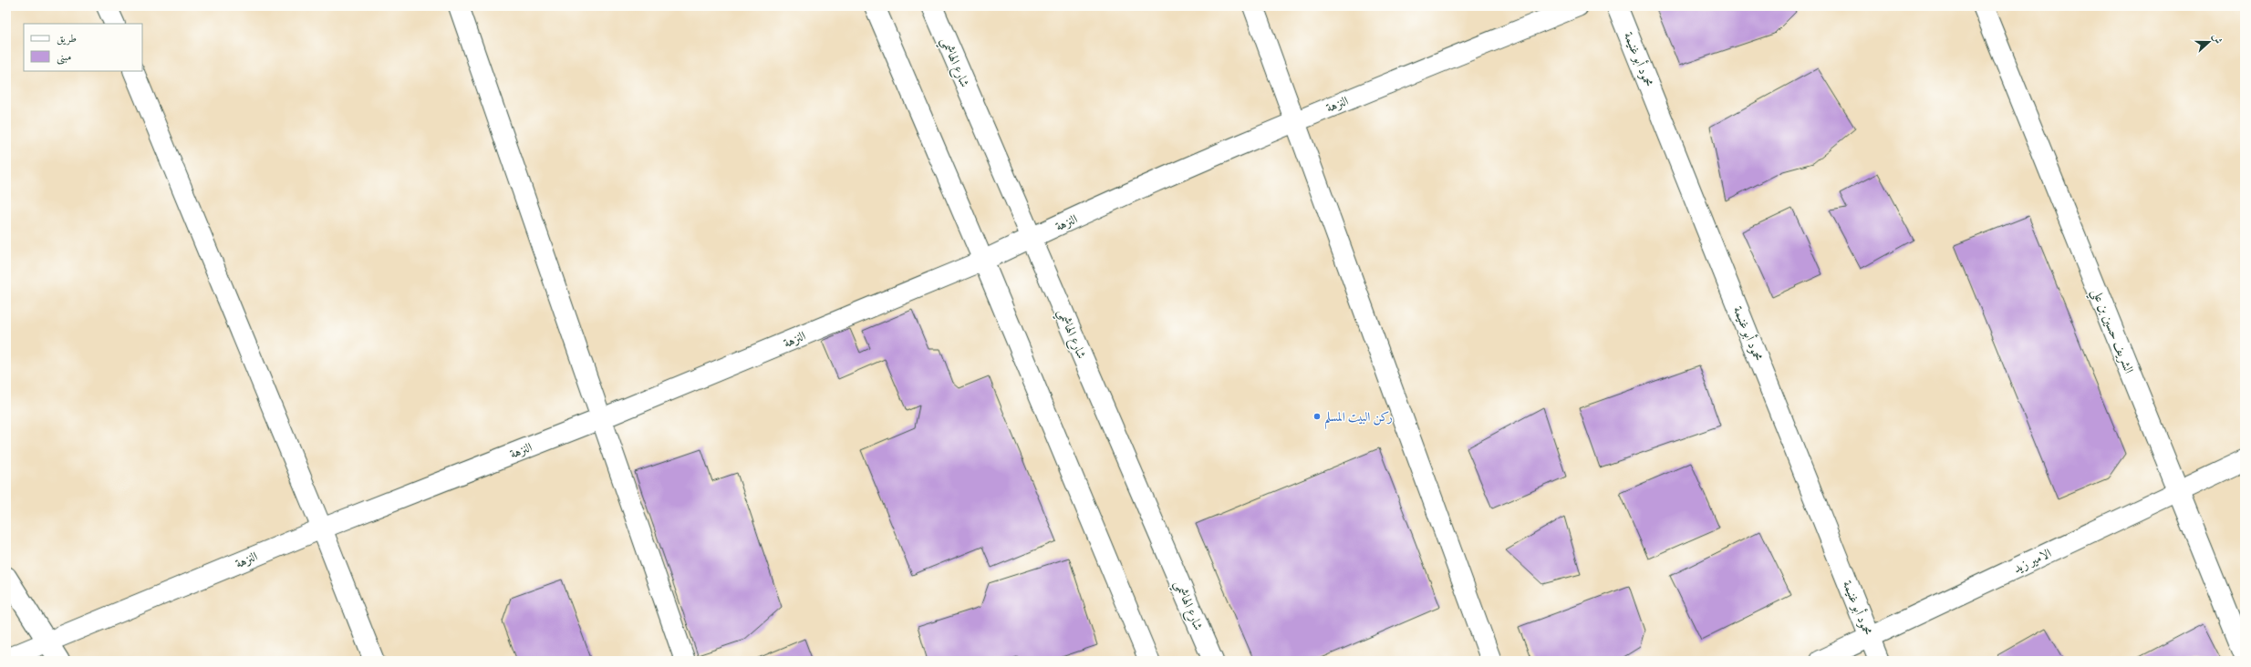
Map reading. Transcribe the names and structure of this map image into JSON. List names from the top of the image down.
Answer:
{
  "streets": {
    "street": [
      "محمود أبو غنيمة",
      "شارع الهاشمي",
      "النزهة",
      "الشريف حسين بن علي",
      "الامير زيد"
    ]
  },
  "crossings": [
    ["محمود أبو غنيمة", "الامير زيد"],
    ["شارع الهاشمي", "النزهة"],
    ["الشريف حسين بن علي", "الامير زيد"]
  ],
  "places": ["ركن البيت المسلم"],
  "legend": ["طريق", "مبنى"],
  "north": "right"
}
